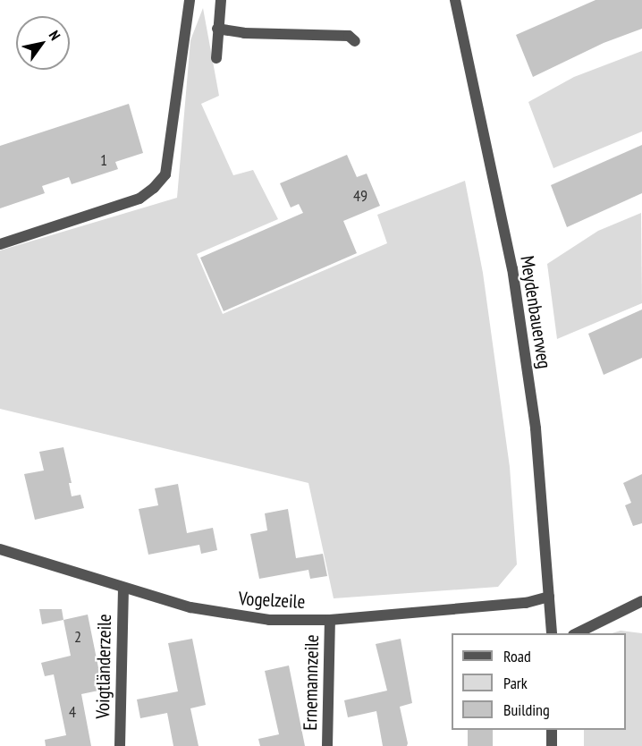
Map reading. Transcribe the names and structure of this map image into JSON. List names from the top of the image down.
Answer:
{
  "streets": {
    "street": [
      "Meydenbauerweg",
      "Vogelzeile",
      "Voigtländerzeile",
      "Ernemannzeile"
    ]
  },
  "crossings": [
    ["Meydenbauerweg", "Vogelzeile"],
    ["Vogelzeile", "Voigtländerzeile"],
    ["Vogelzeile", "Ernemannzeile"]
  ],
  "house_numbers": [
    "1",
    "49",
    "2",
    "4"
  ],
  "legend": ["Road", "Park", "Building"],
  "north": "top right"
}
